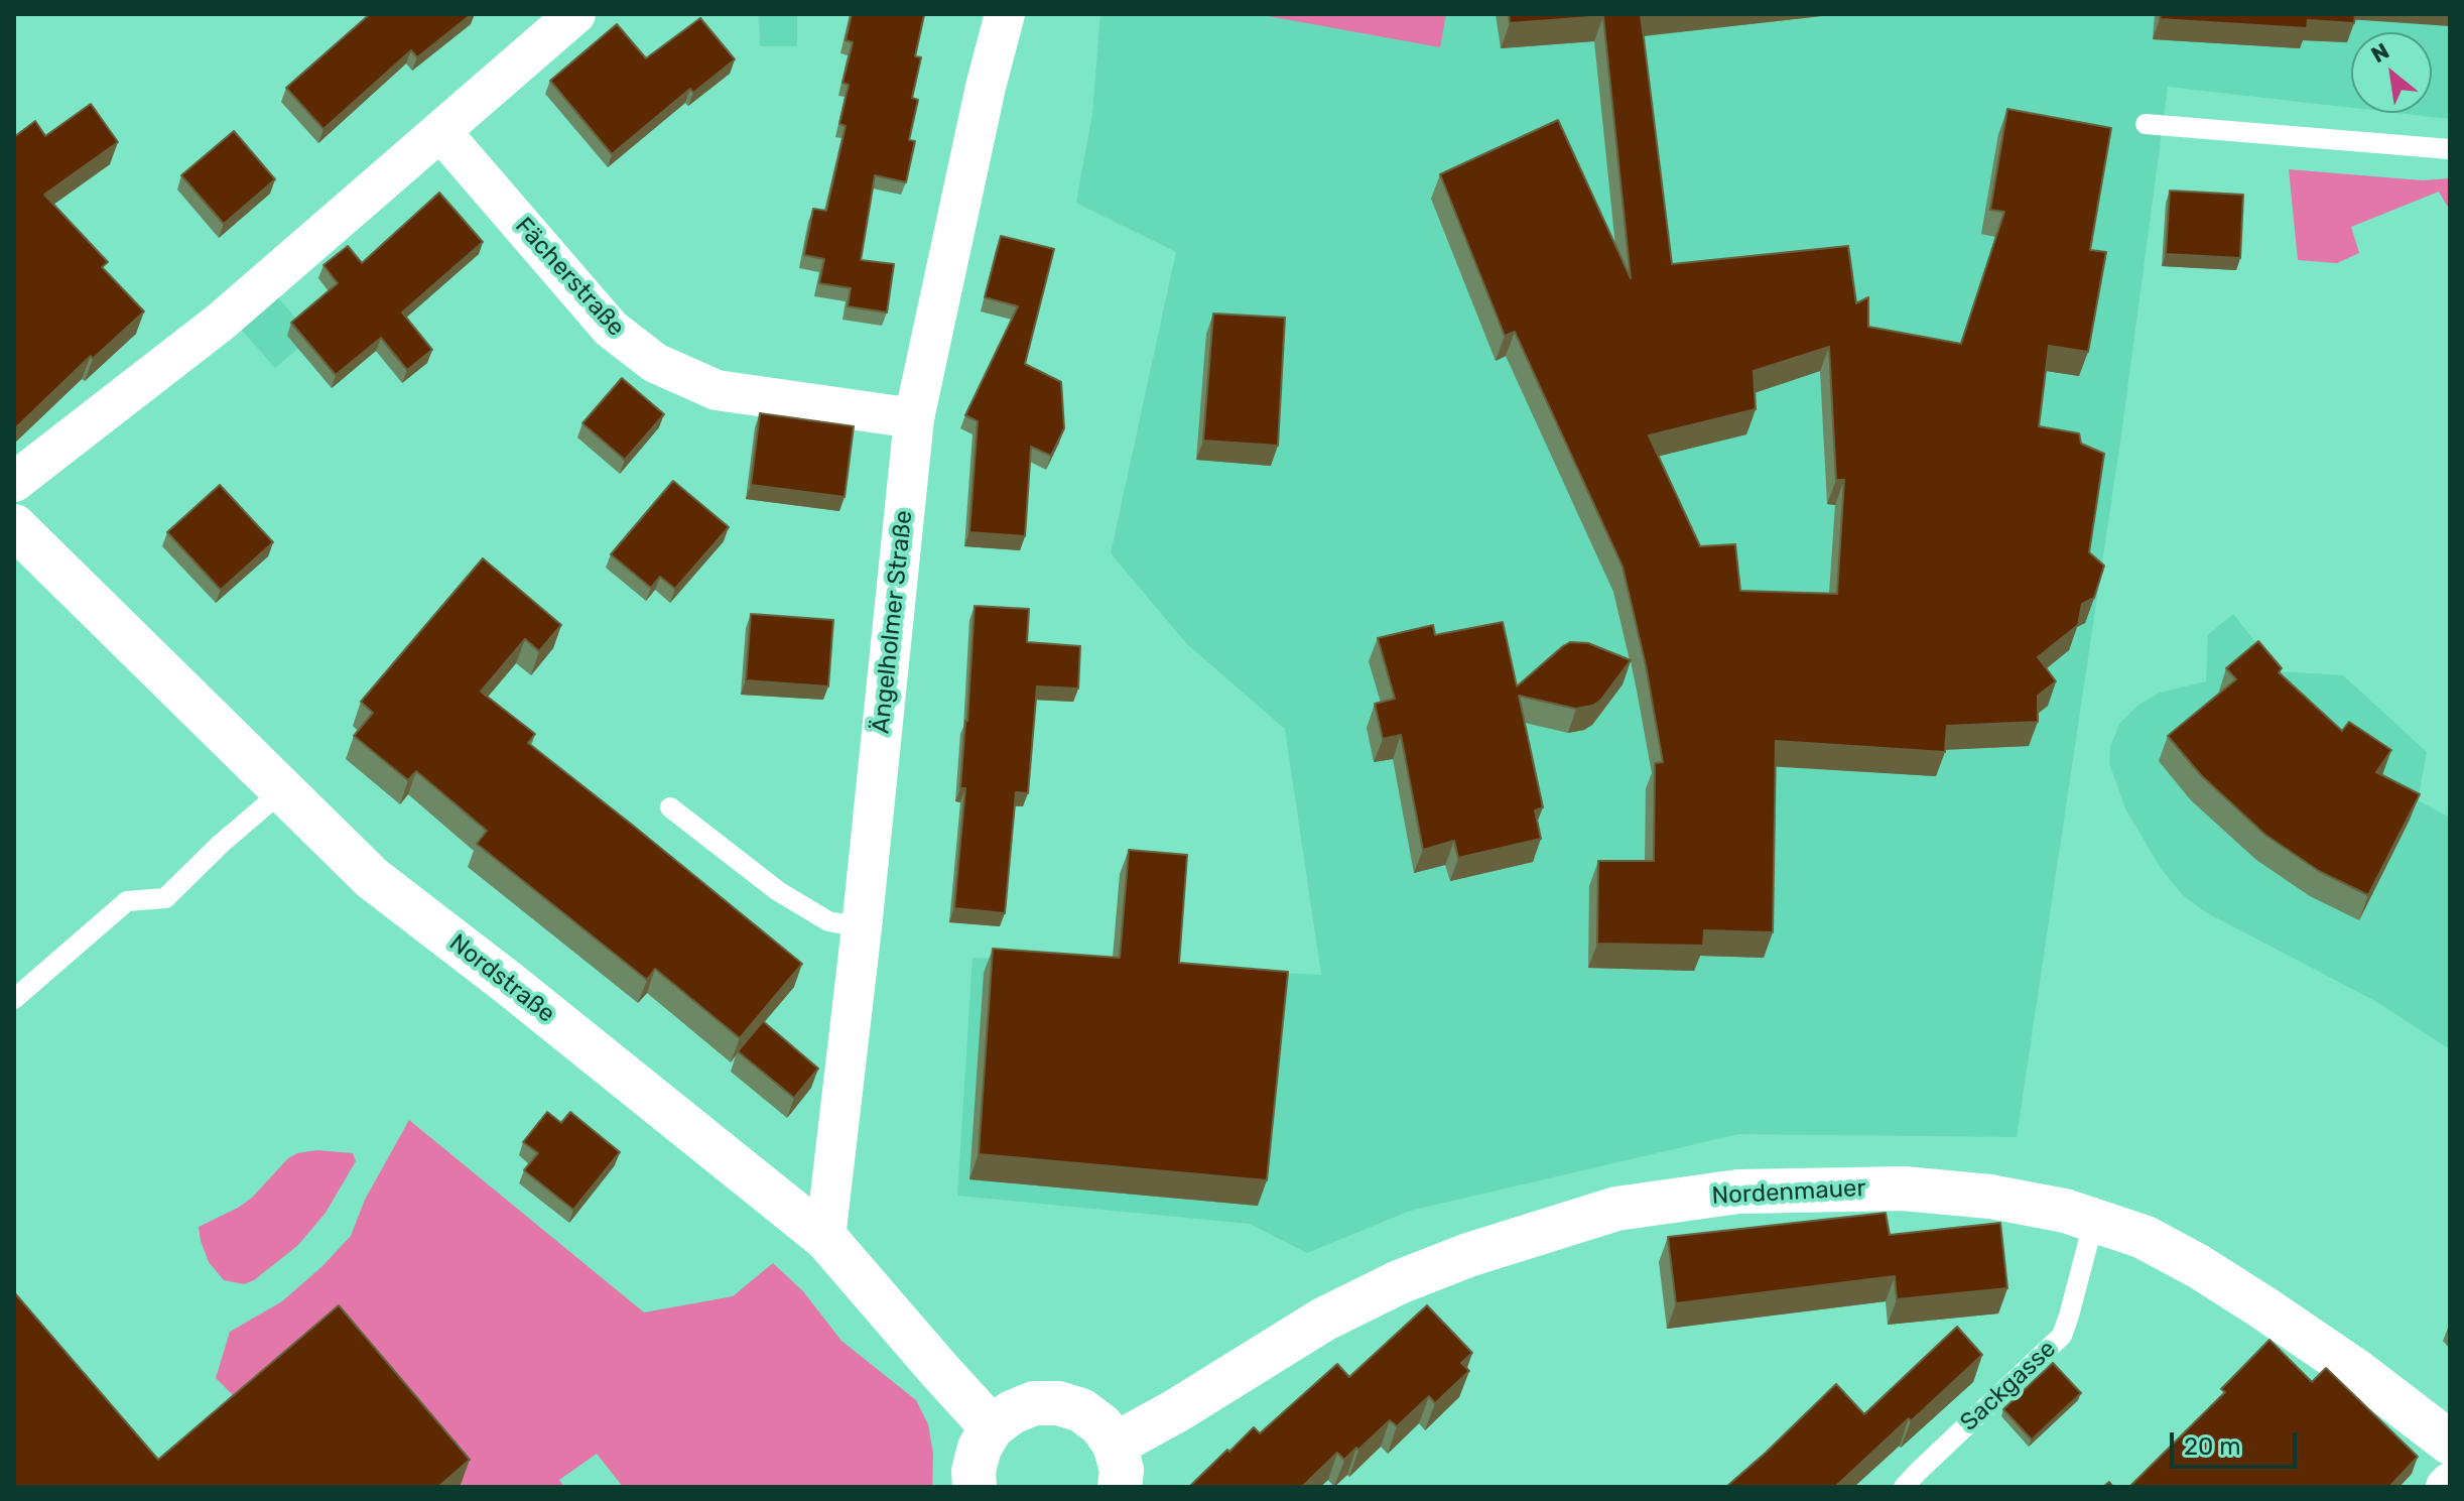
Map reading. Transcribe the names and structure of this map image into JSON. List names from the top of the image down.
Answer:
{
  "streets": {
    "street": [
      "Fächerstraße",
      "Ängelholmer Straße",
      "Nordstraße",
      "Nordenmauer"
    ],
    "lane": ["Sackgasse"]
  },
  "crossings": [
    ["Fächerstraße", "Ängelholmer Straße"],
    ["Ängelholmer Straße", "Nordstraße"],
    ["Nordenmauer", "Sackgasse"]
  ],
  "scale_bar": "20 m",
  "north": "top left"
}
